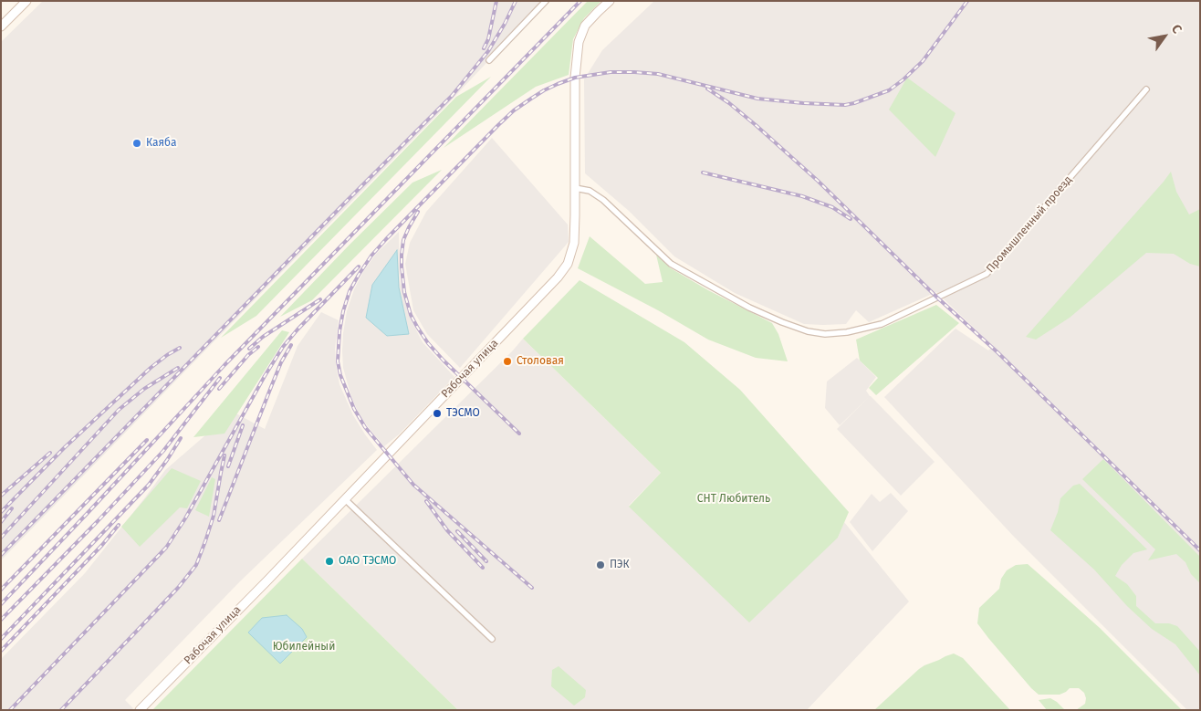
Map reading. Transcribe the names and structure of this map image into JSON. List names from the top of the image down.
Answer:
{
  "streets": {
    "street": ["Промышленный проезд", "Рабочая улица"]
  },
  "crossings": [
    ["Промышленный проезд", "Рабочая улица"]
  ],
  "parks": ["СНТ Любитель", "Юбилейный"],
  "places": [
    "Каяба",
    "Столовая",
    "ТЭСМО",
    "ОАО ТЭСМО",
    "ПЭК"
  ],
  "north": "top right"
}
